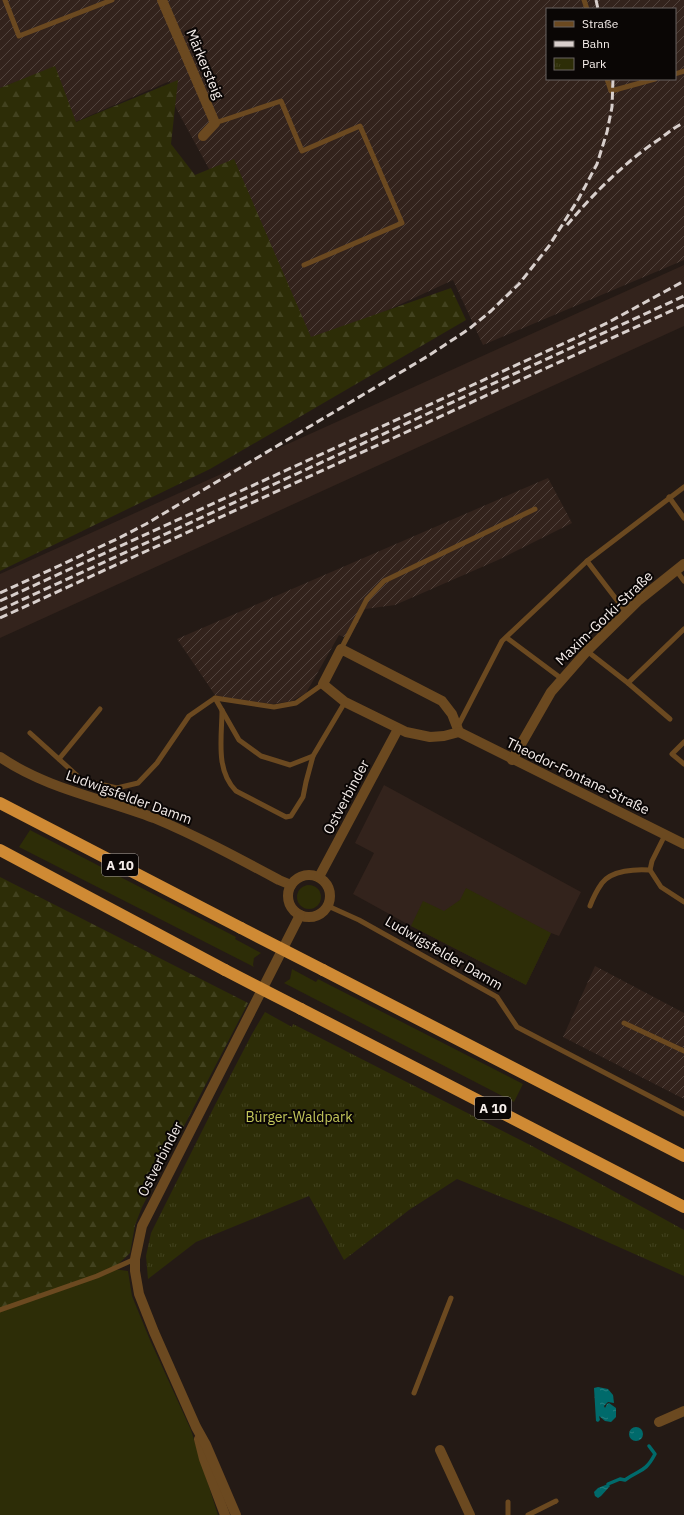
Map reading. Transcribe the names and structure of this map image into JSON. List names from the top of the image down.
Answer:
{
  "streets": {
    "highway": ["A 10"],
    "street": [
      "Märkersteig",
      "Maxim-Gorki-Straße",
      "Theodor-Fontane-Straße",
      "Ludwigsfelder Damm",
      "Ostverbinder"
    ]
  },
  "crossings": [
    ["Maxim-Gorki-Straße", "Theodor-Fontane-Straße"],
    ["Ludwigsfelder Damm", "Ostverbinder"]
  ],
  "parks": ["Bürger-Waldpark"],
  "legend": ["Straße", "Bahn", "Park"]
}
